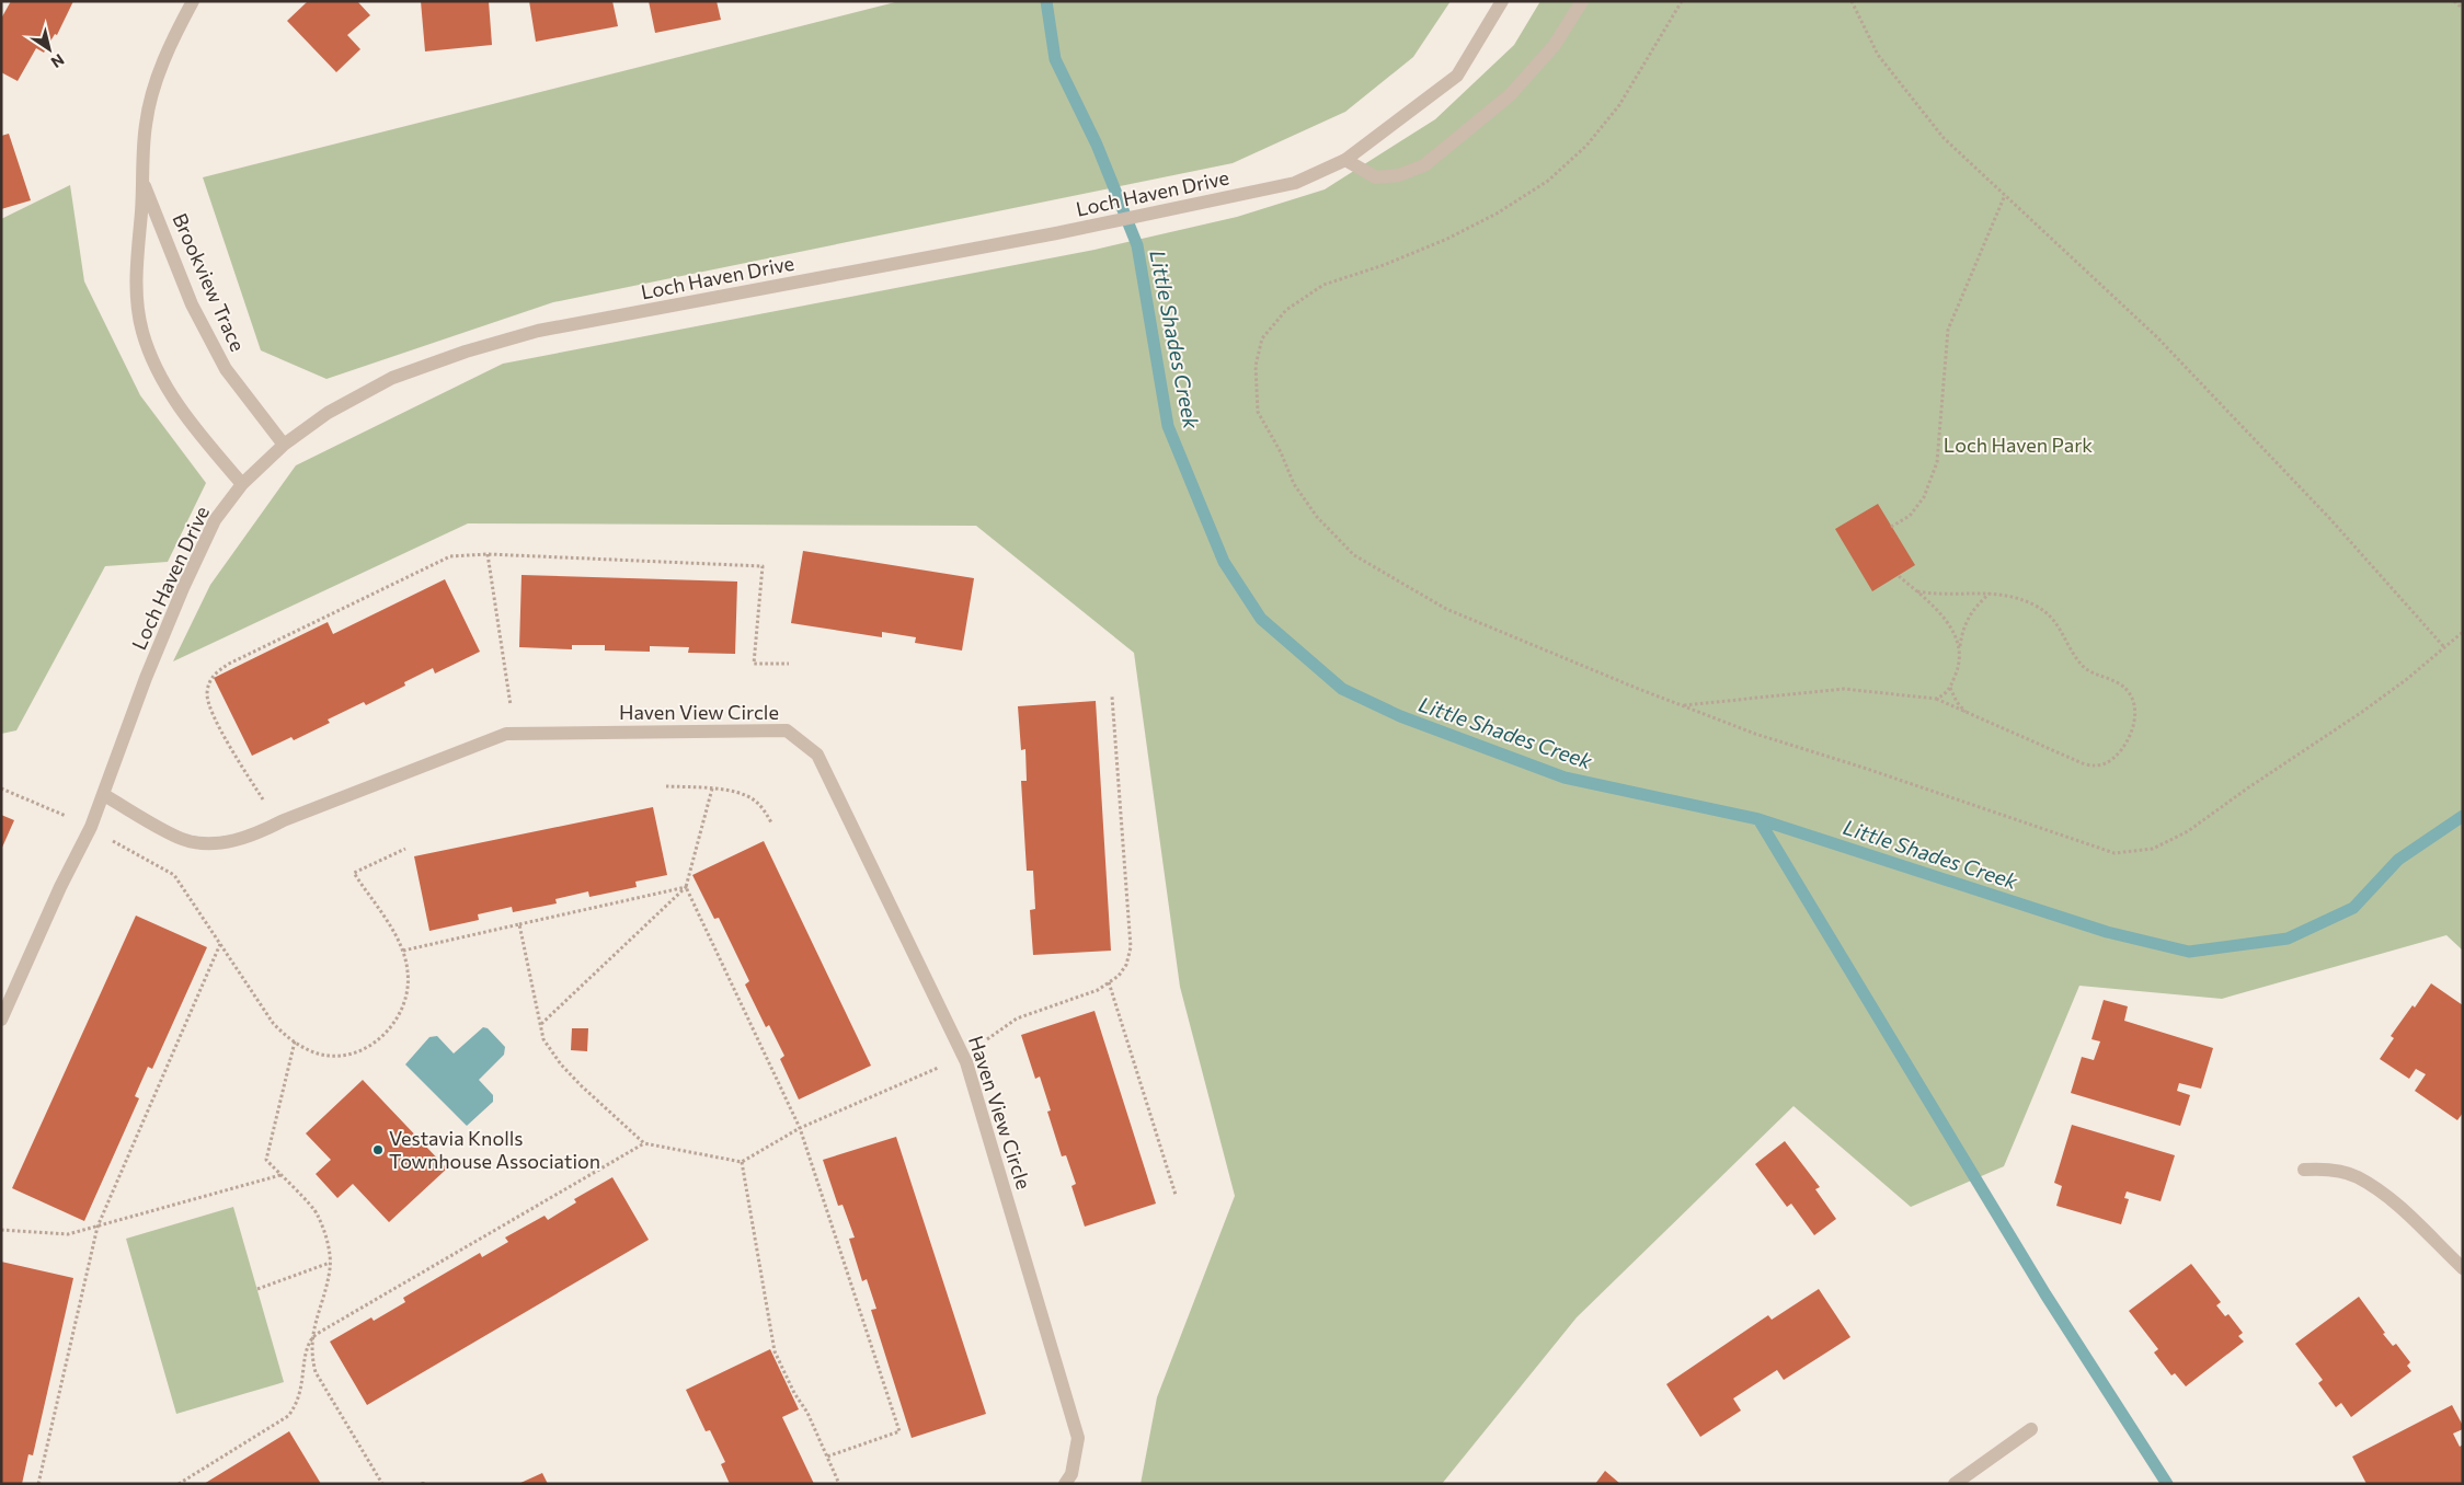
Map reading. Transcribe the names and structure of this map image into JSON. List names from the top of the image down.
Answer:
{
  "streets": {
    "street": ["Loch Haven Drive", "Brookview Trace", "Haven View Circle"]
  },
  "crossings": [
    ["Loch Haven Drive", "Brookview Trace"],
    ["Loch Haven Drive", "Haven View Circle"]
  ],
  "water": ["Little Shades Creek"],
  "parks": ["Loch Haven Park"],
  "places": ["Vestavia Knolls Townhouse Association"],
  "north": "bottom right"
}
